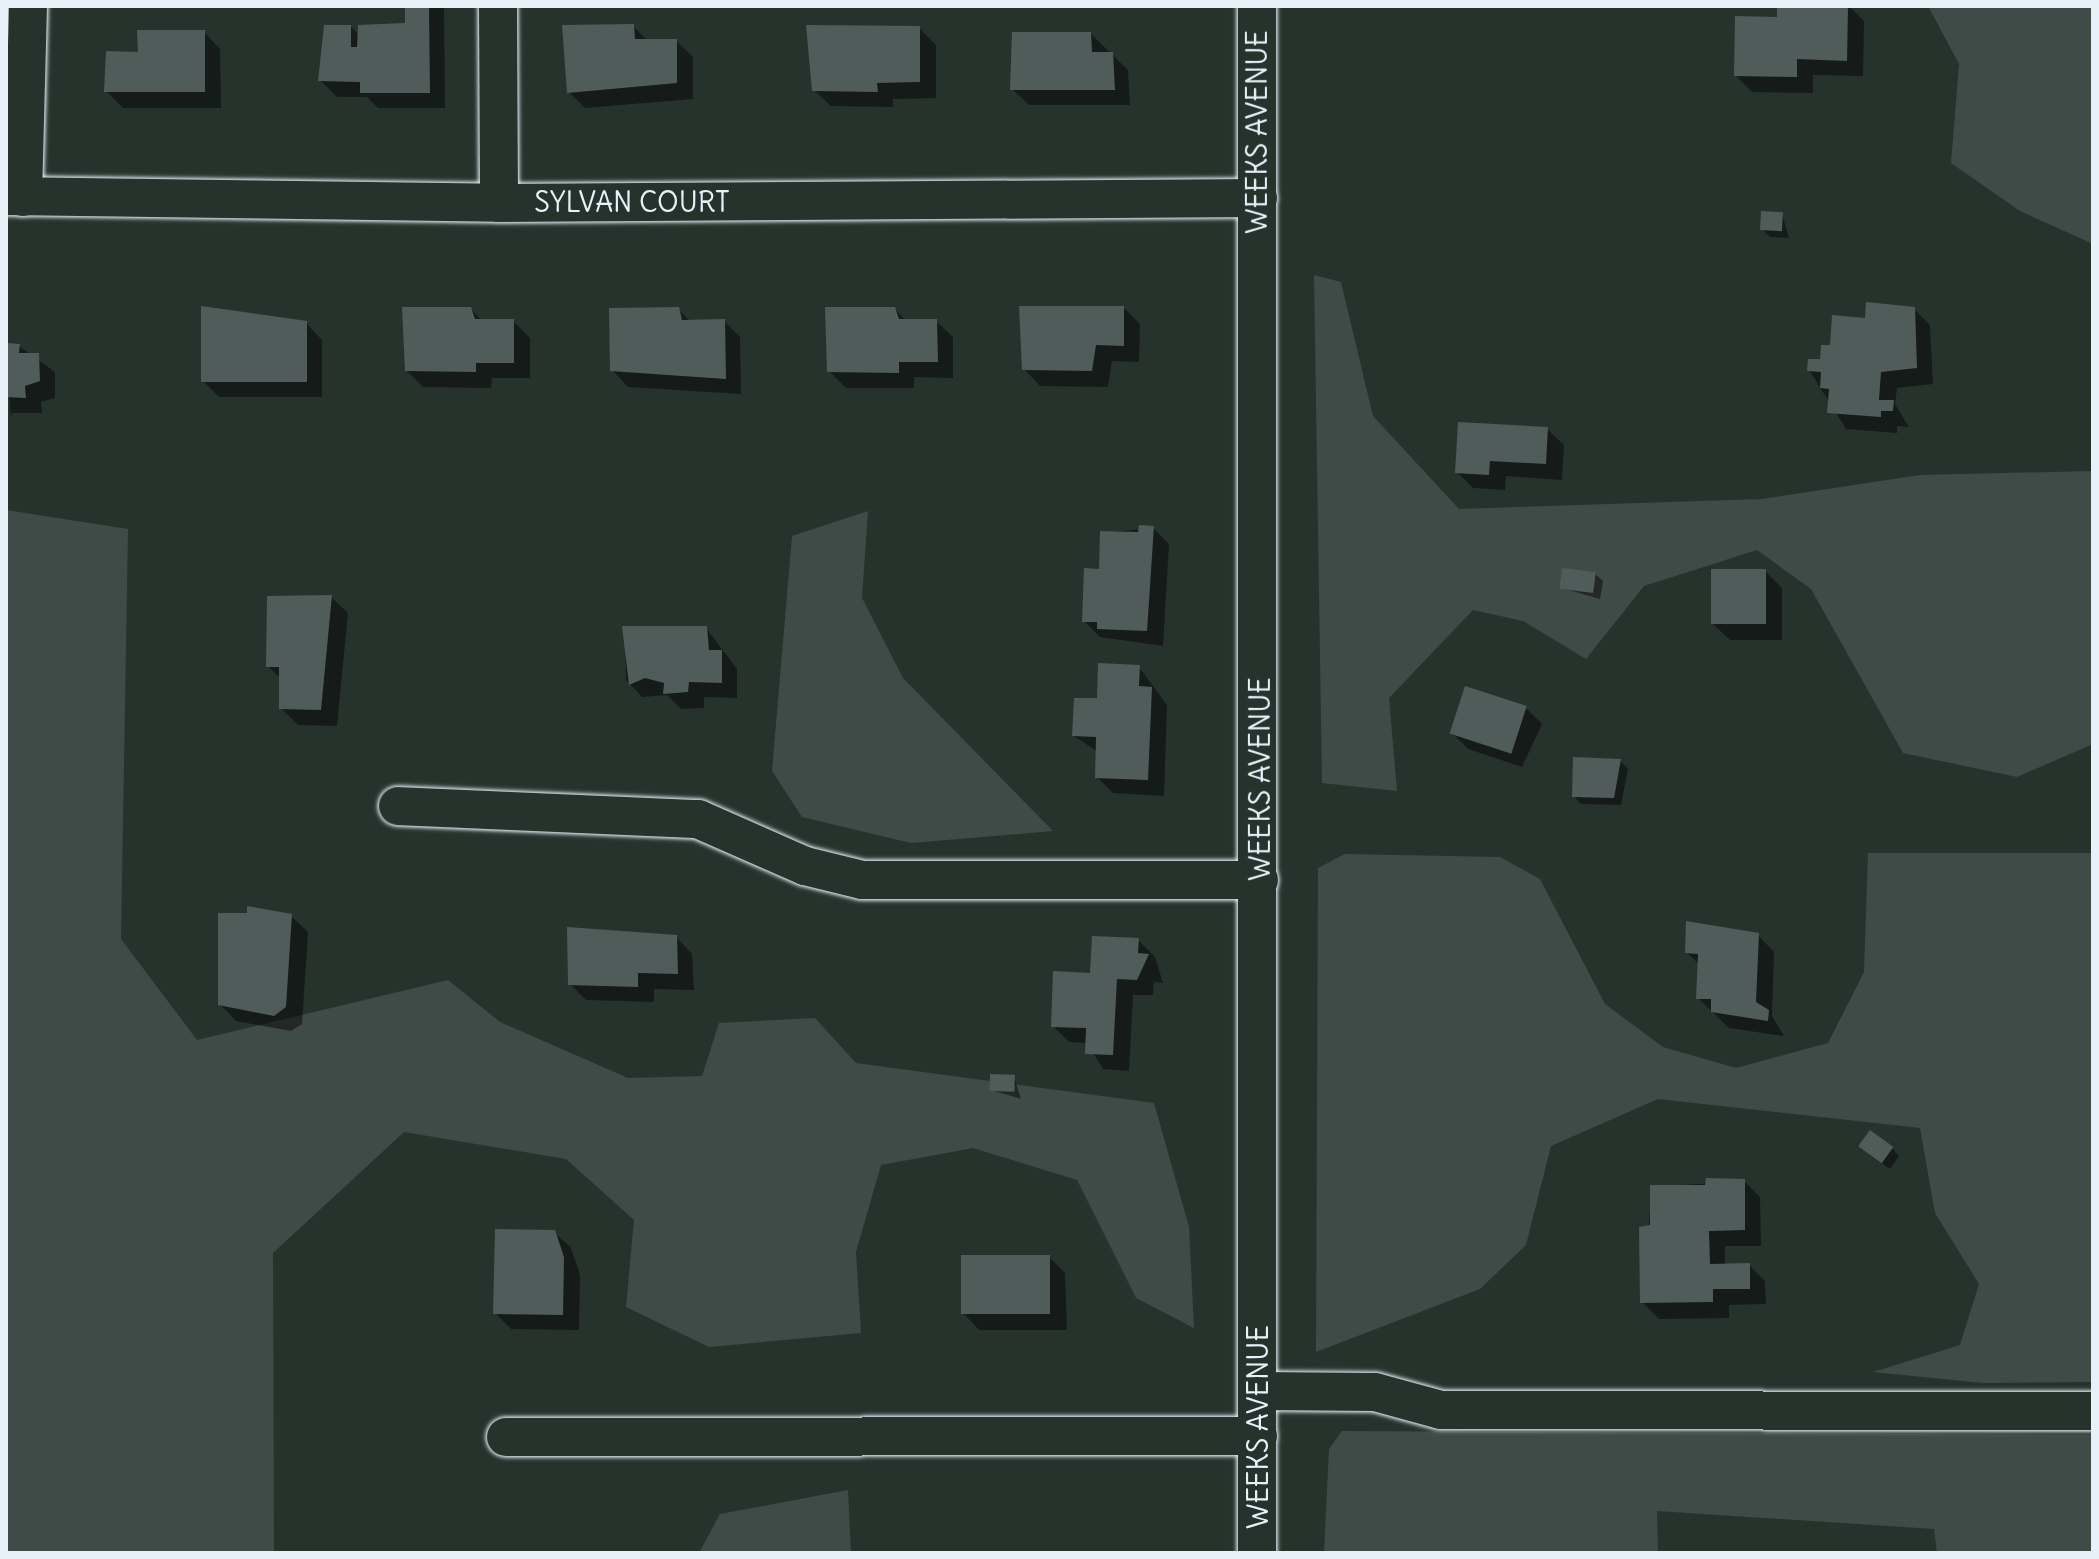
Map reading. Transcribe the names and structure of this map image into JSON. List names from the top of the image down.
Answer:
{
  "streets": {
    "street": ["WEEKS AVENUE", "SYLVAN COURT"]
  },
  "crossings": [
    ["WEEKS AVENUE", "SYLVAN COURT"]
  ]
}
